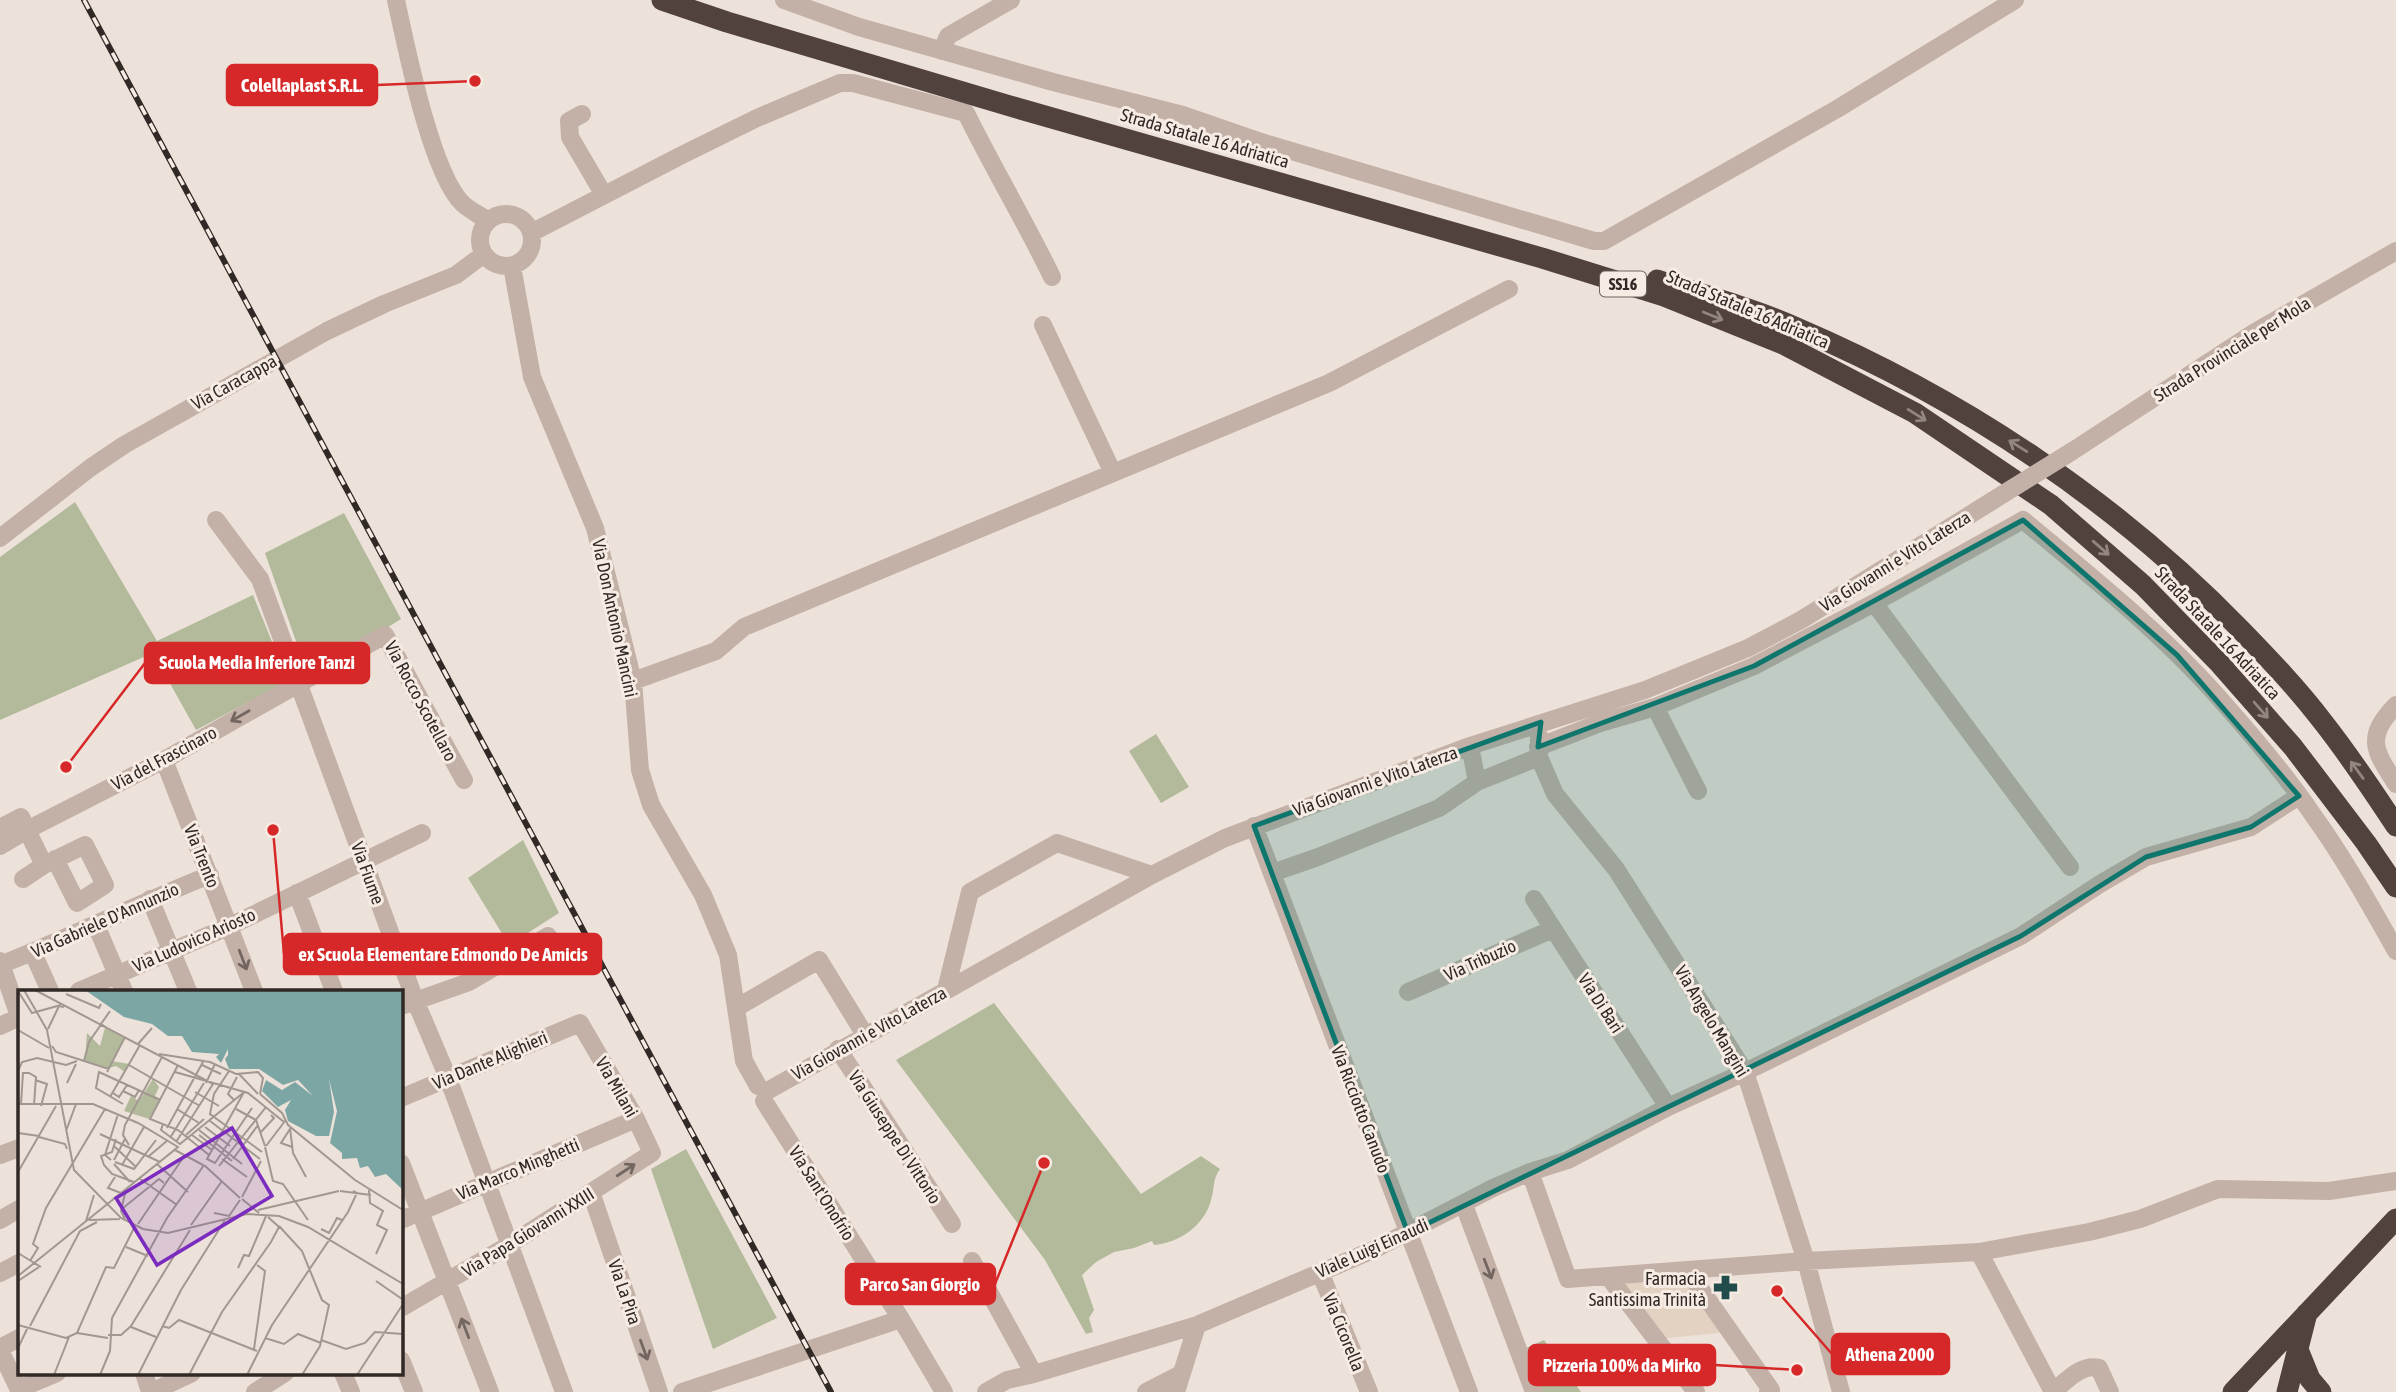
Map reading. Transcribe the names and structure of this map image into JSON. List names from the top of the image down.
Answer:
{
  "streets": {
    "highway": ["Strada Statale 16 Adriatica", "SS16"],
    "street": [
      "Strada Provinciale per Mola",
      "Via Caracappa",
      "Via Giovanni e Vito Laterza",
      "Via Don Antonio Mancini",
      "Via Rocco Scotellaro",
      "Via del Frascinaro",
      "Via Trento",
      "Via Fiume",
      "Via Gabriele D'Annunzio",
      "Via Ludovico Ariosto",
      "Via Tribuzio",
      "Via Di Bari",
      "Via Angelo Mangini",
      "Via Dante Alighieri",
      "Via Milani",
      "Via Ricciotto Canudo",
      "Via Giuseppe Di Vittorio",
      "Via Marco Minghetti",
      "Via Sant'Onofrio",
      "Via Papa Giovanni XXIII",
      "Viale Luigi Einaudi",
      "Via La Pira",
      "Via Cicorella"
    ]
  },
  "crossings": [
    ["Strada Provinciale per Mola", "Via Giovanni e Vito Laterza"],
    ["Via Caracappa", "Via Don Antonio Mancini"],
    ["Via Giovanni e Vito Laterza", "Via Don Antonio Mancini"],
    ["Via Giovanni e Vito Laterza", "Via Ricciotto Canudo"],
    ["Via Giovanni e Vito Laterza", "Via Giuseppe Di Vittorio"],
    ["Via Giovanni e Vito Laterza", "Via Sant'Onofrio"],
    ["Via Don Antonio Mancini", "Via Sant'Onofrio"],
    ["Via Rocco Scotellaro", "Via del Frascinaro"],
    ["Via Rocco Scotellaro", "Via Fiume"],
    ["Via del Frascinaro", "Via Trento"],
    ["Via del Frascinaro", "Via Fiume"],
    ["Via Trento", "Via Gabriele D'Annunzio"],
    ["Via Trento", "Via Ludovico Ariosto"],
    ["Via Fiume", "Via Ludovico Ariosto"],
    ["Via Fiume", "Via Dante Alighieri"],
    ["Via Fiume", "Via Marco Minghetti"],
    ["Via Fiume", "Via Papa Giovanni XXIII"],
    ["Via Tribuzio", "Via Di Bari"],
    ["Via Di Bari", "Viale Luigi Einaudi"],
    ["Via Angelo Mangini", "Viale Luigi Einaudi"],
    ["Via Dante Alighieri", "Via Milani"],
    ["Via Milani", "Via Marco Minghetti"],
    ["Via Milani", "Via Papa Giovanni XXIII"],
    ["Via Ricciotto Canudo", "Viale Luigi Einaudi"],
    ["Via Papa Giovanni XXIII", "Via La Pira"],
    ["Viale Luigi Einaudi", "Via Cicorella"]
  ],
  "one_way": ["Via del Frascinaro", "Via La Pira"],
  "places": {
    "other": [
      "Colellaplast S.R.L.",
      "Scuola Media Inferiore Tanzi",
      "ex Scuola Elementare Edmondo De Amicis",
      "Parco San Giorgio",
      "Athena 2000",
      "Pizzeria 100% da Mirko"
    ],
    "pharmacy": ["Farmacia Santissima Trinità"]
  }
}
